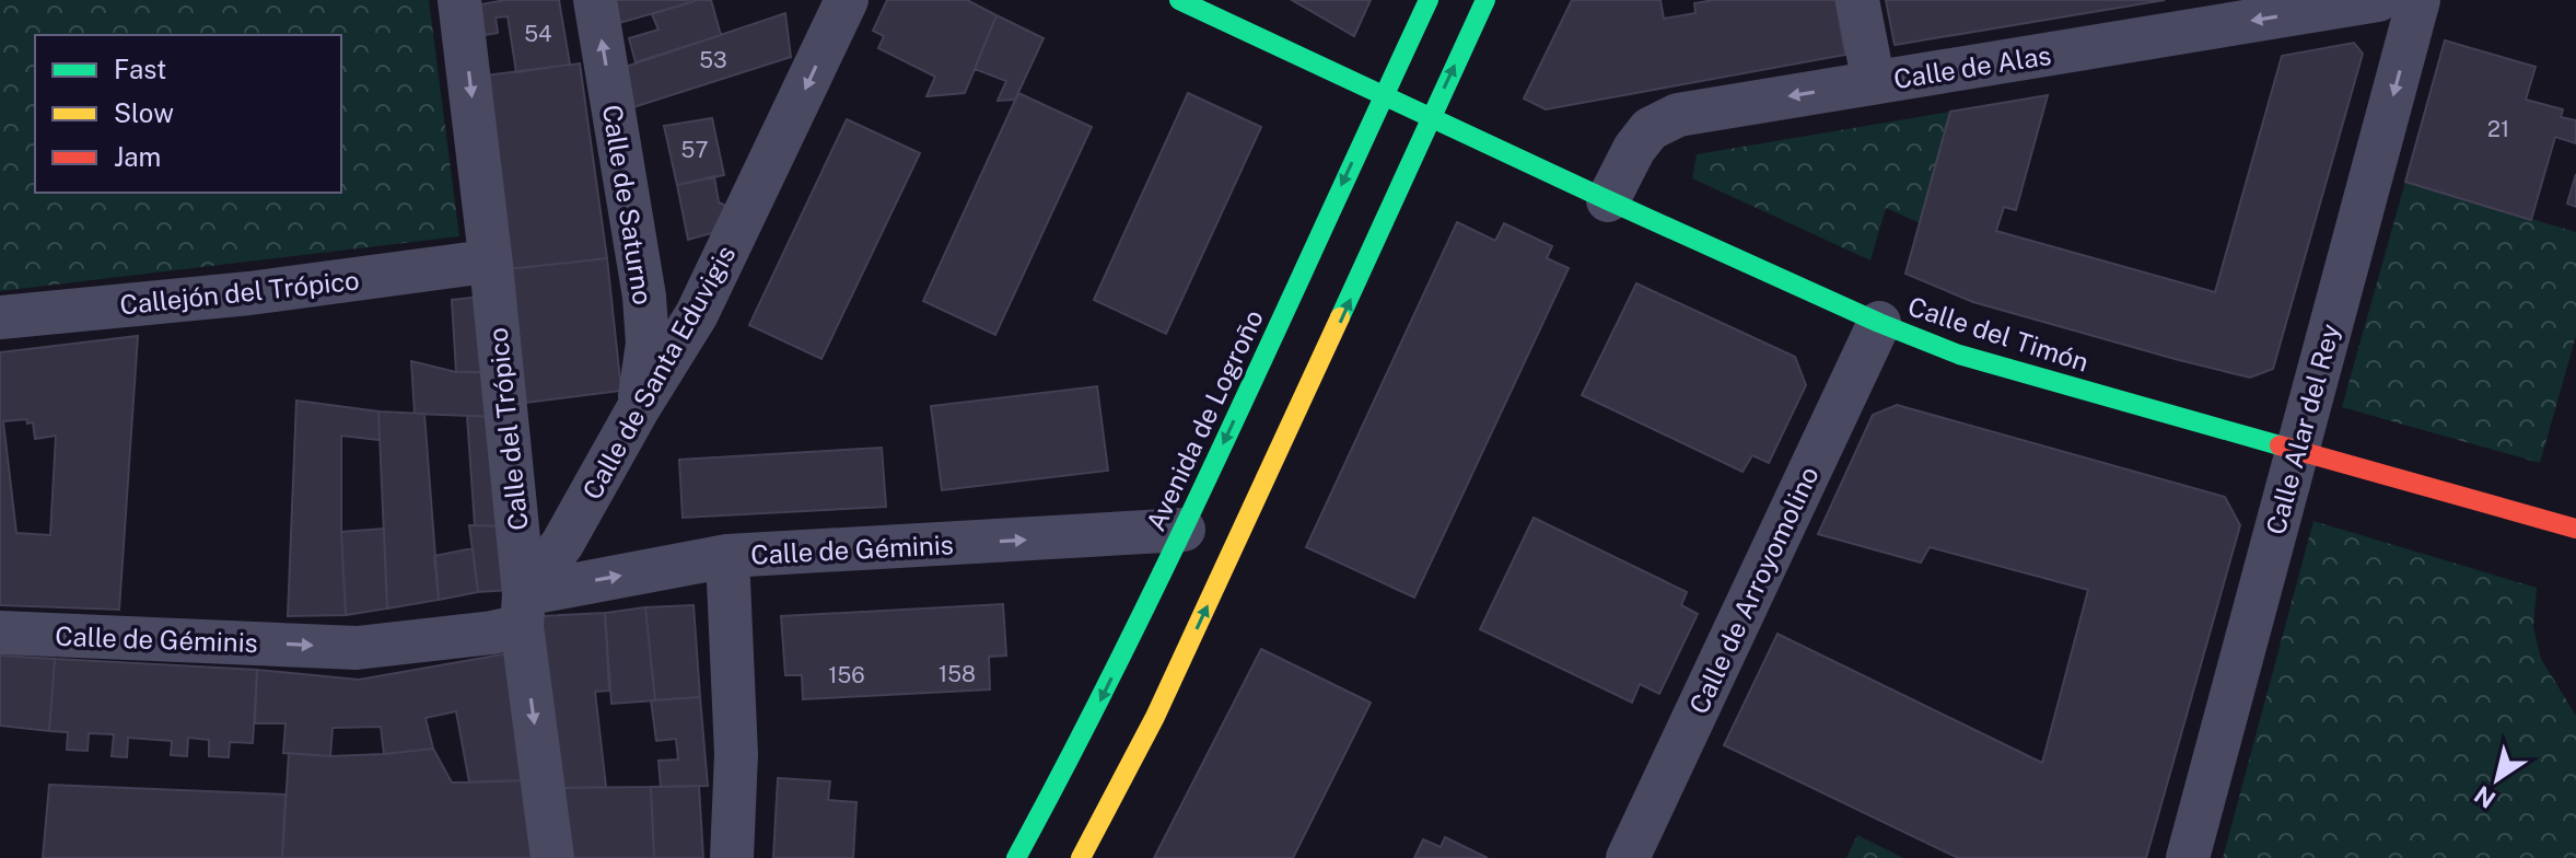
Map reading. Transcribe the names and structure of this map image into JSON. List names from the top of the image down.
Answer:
{
  "streets": {
    "main road": ["Calle del Timón", "Avenida de Logroño"],
    "street": [
      "Calle de Alas",
      "Calle de Saturno",
      "Callejón del Trópico",
      "Calle de Santa Eduvigis",
      "Calle del Trópico",
      "Calle Alar del Rey",
      "Calle de Géminis",
      "Calle de Arroyomolino"
    ]
  },
  "crossings": [
    ["Calle de Alas", "Calle del Timón"],
    ["Calle de Saturno", "Calle de Santa Eduvigis"],
    ["Calle del Timón", "Avenida de Logroño"],
    ["Calle del Timón", "Calle Alar del Rey"],
    ["Calle del Timón", "Calle de Arroyomolino"],
    ["Calle de Santa Eduvigis", "Calle del Trópico"],
    ["Calle de Santa Eduvigis", "Calle de Géminis"],
    ["Avenida de Logroño", "Calle de Géminis"],
    ["Calle del Trópico", "Calle de Géminis"]
  ],
  "one_way": [
    "Calle de Alas",
    "Calle de Saturno",
    "Calle de Santa Eduvigis",
    "Calle Alar del Rey",
    "Calle de Géminis"
  ],
  "house_numbers": [
    "54",
    "53",
    "21",
    "57",
    "158",
    "156"
  ],
  "legend": ["Fast", "Slow", "Jam"],
  "north": "bottom left"
}
